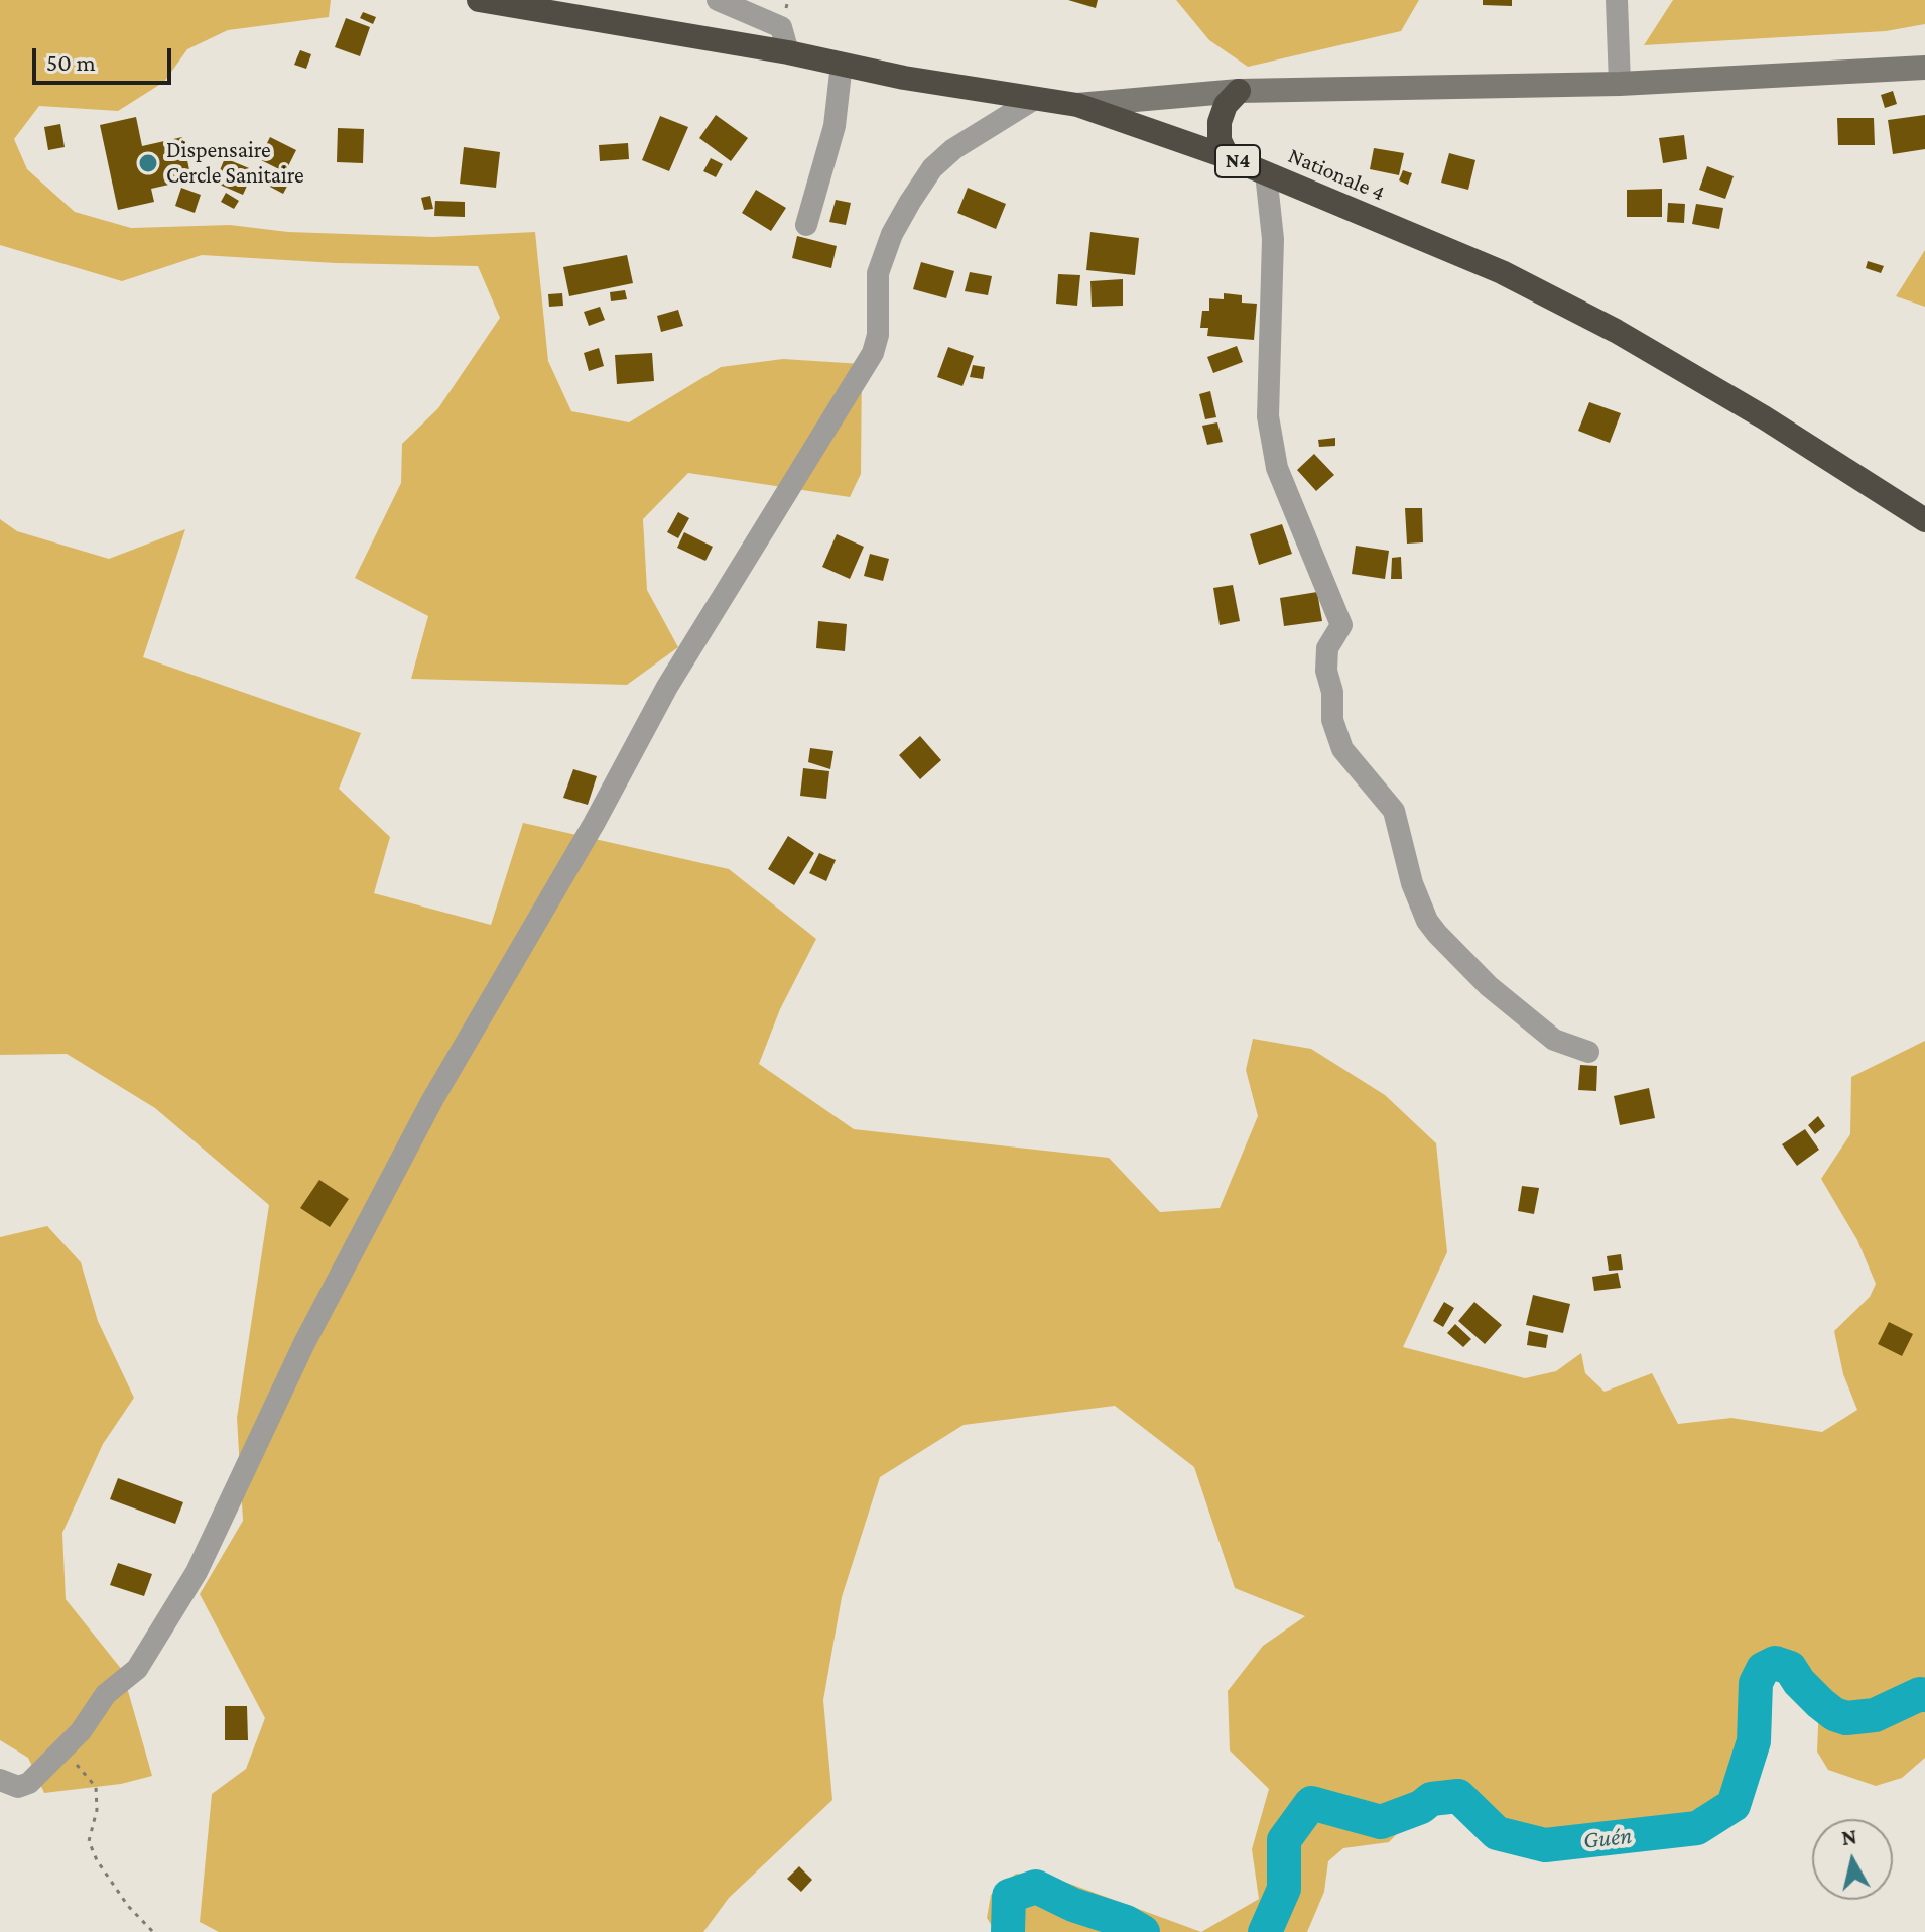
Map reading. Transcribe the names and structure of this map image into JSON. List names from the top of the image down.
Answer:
{
  "streets": {
    "highway": ["N4", "Nationale 4"]
  },
  "water": ["Guén"],
  "places": ["Dispensaire Cercle Sanitaire"],
  "scale_bar": "50 m",
  "north": "top"
}
